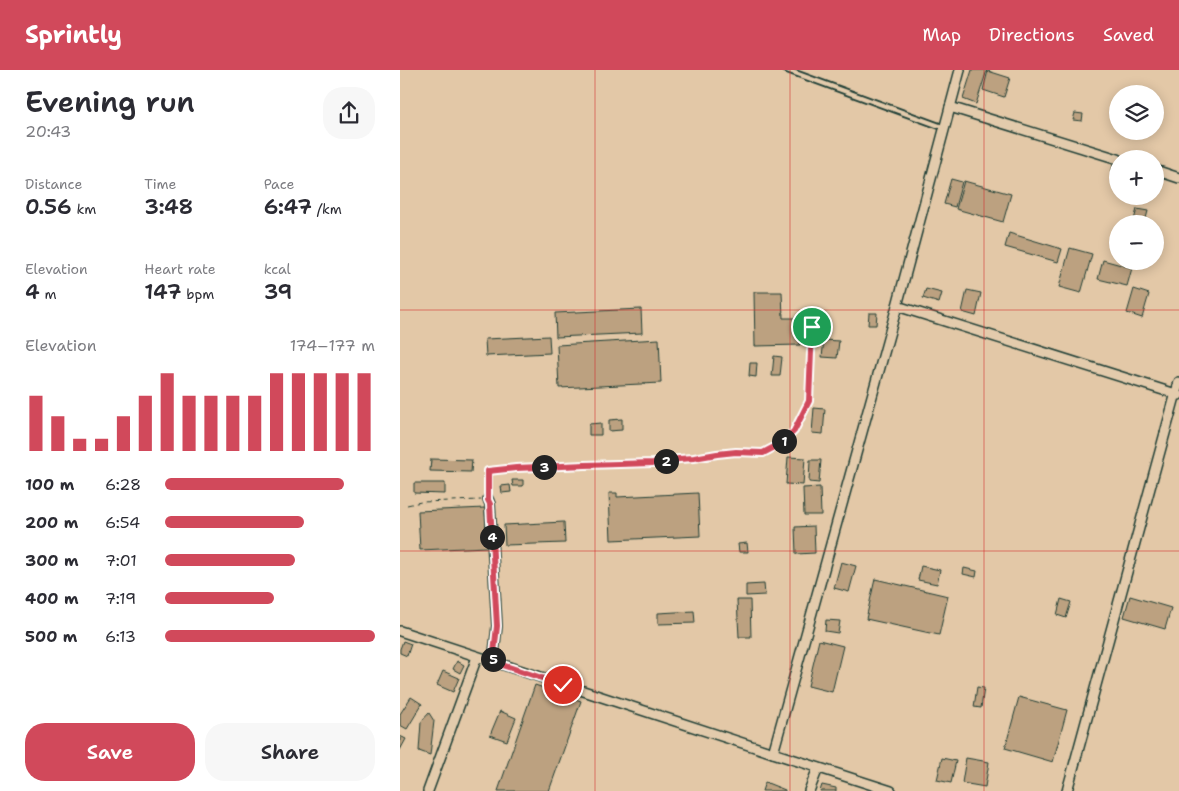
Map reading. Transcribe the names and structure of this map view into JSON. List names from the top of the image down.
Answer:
{
  "page": {
    "header": "Sprintly",
    "nav": ["Map", "Directions", "Saved"],
    "heading": ["Evening run", "20:43"],
    "map_buttons": ["+", "−"],
    "stats": [
      ["Distance", "0.56 km"],
      ["Time", "3:48"],
      ["Pace", "6:47 /km"],
      ["Elevation", "4 m"],
      ["Heart rate", "147 bpm"],
      ["kcal", "39"]
    ],
    "chart": ["Elevation", "174–177 m"],
    "pins": [
      "1",
      "2",
      "3",
      "4",
      "5"
    ],
    "list": [
      {
        "name": "100 m",
        "note": "6:28"
      },
      {
        "name": "200 m",
        "note": "6:54"
      },
      {
        "name": "300 m",
        "note": "7:01"
      },
      {
        "name": "400 m",
        "note": "7:19"
      },
      {
        "name": "500 m",
        "note": "6:13"
      }
    ],
    "buttons": ["Save", "Share"]
  }
}
